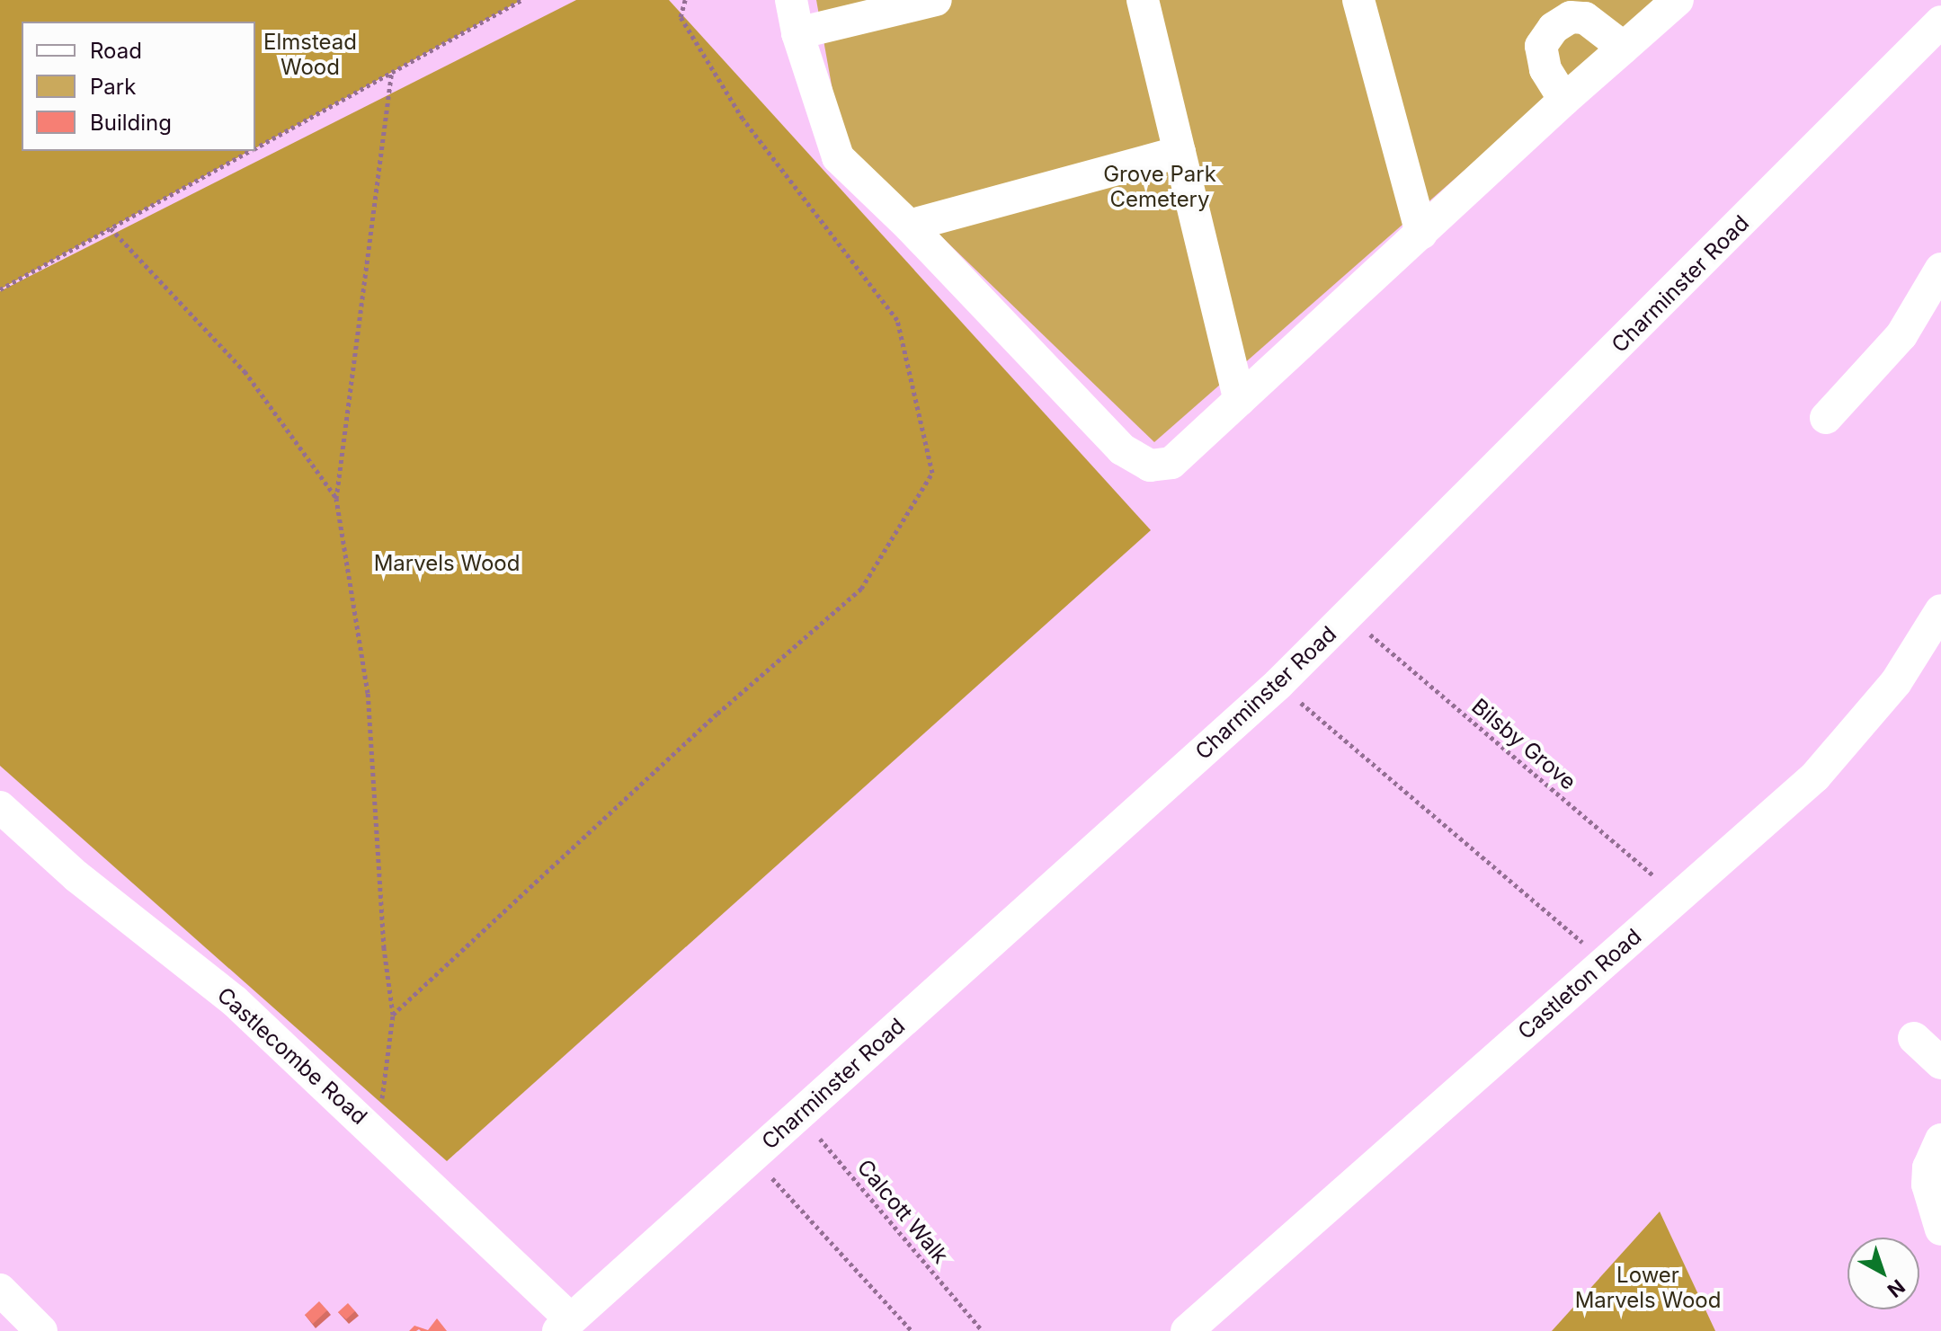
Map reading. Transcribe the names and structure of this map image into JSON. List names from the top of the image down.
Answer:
{
  "streets": {
    "street": ["Charminster Road", "Castleton Road", "Castlecombe Road"],
    "path": ["Bilsby Grove", "Calcott Walk"]
  },
  "crossings": [
    ["Charminster Road", "Bilsby Grove"],
    ["Charminster Road", "Castlecombe Road"],
    ["Charminster Road", "Calcott Walk"],
    ["Bilsby Grove", "Castleton Road"]
  ],
  "parks": [
    "Elmstead Wood",
    "Grove Park Cemetery",
    "Marvels Wood",
    "Lower Marvels Wood"
  ],
  "legend": ["Road", "Park", "Building"],
  "north": "bottom right"
}
